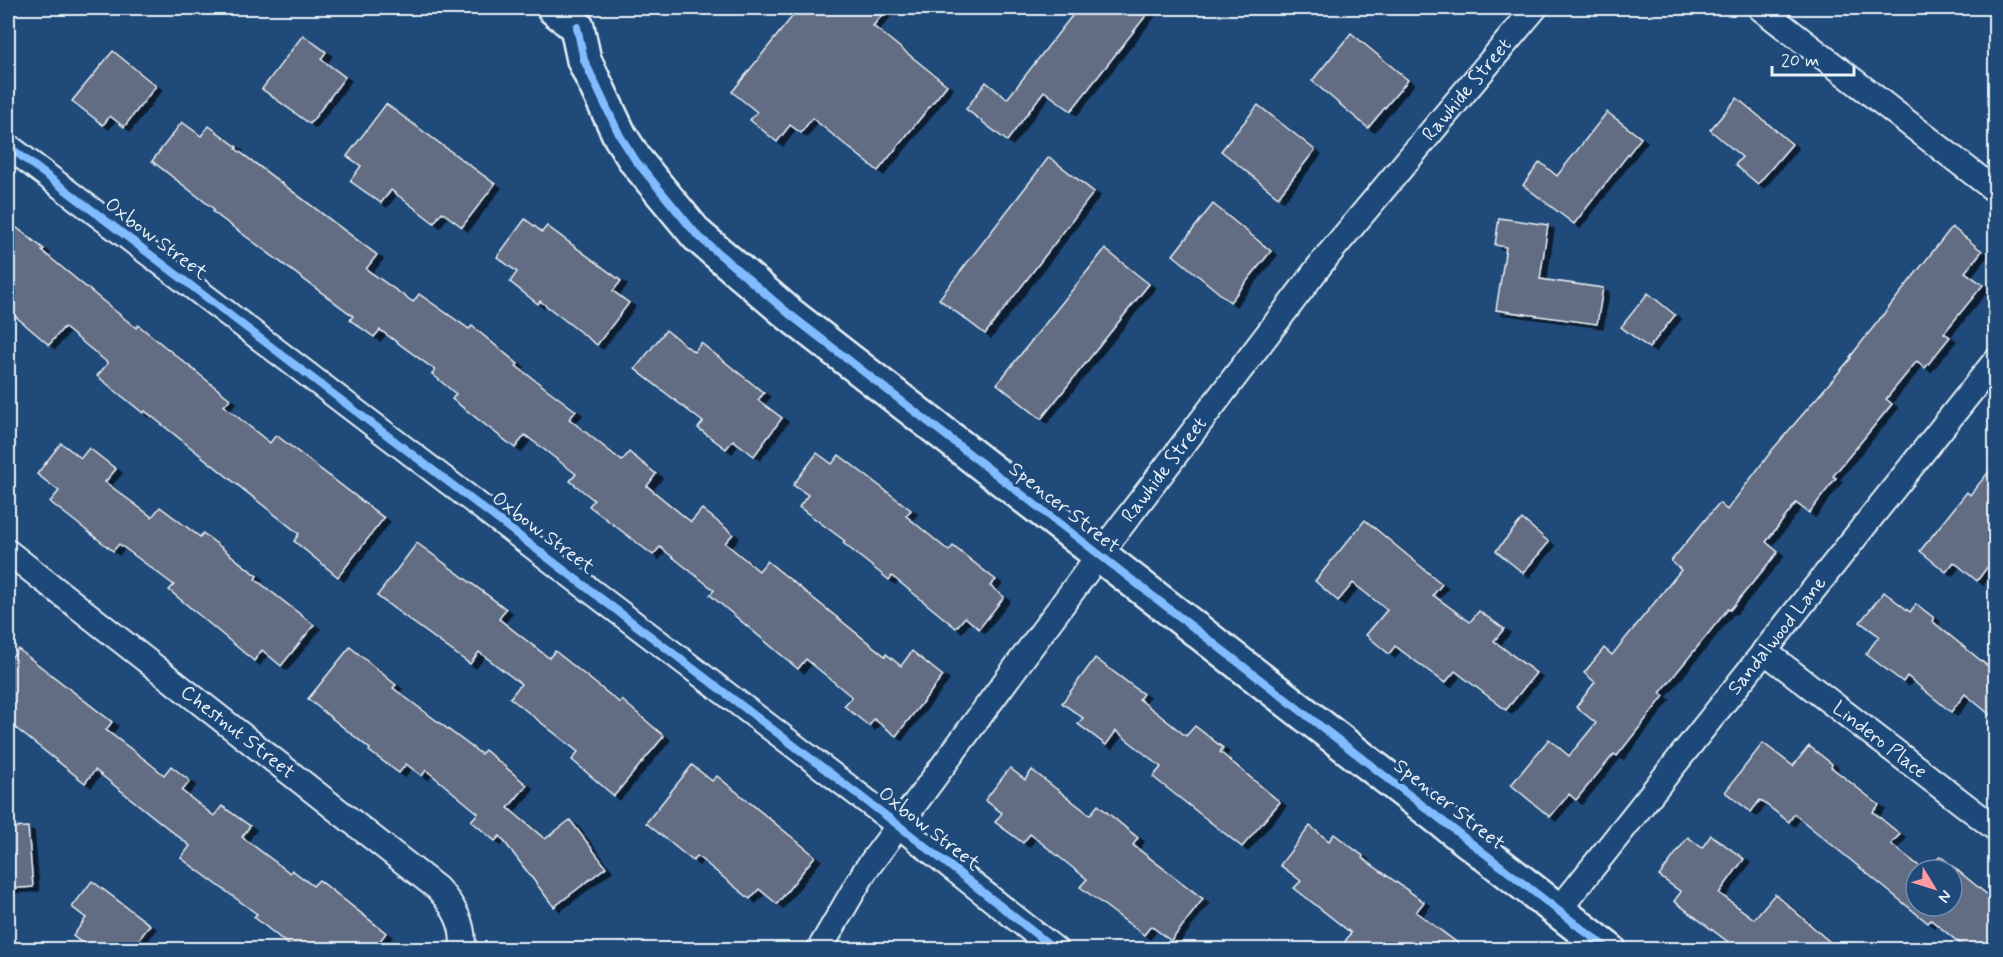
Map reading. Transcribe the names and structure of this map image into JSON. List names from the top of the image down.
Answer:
{
  "streets": {
    "street": [
      "Rawhide Street",
      "Oxbow Street",
      "Spencer Street",
      "Sandalwood Lane",
      "Chestnut Street",
      "Lindero Place"
    ]
  },
  "crossings": [
    ["Rawhide Street", "Oxbow Street"],
    ["Rawhide Street", "Spencer Street"],
    ["Spencer Street", "Sandalwood Lane"],
    ["Sandalwood Lane", "Lindero Place"]
  ],
  "scale_bar": "20 m",
  "north": "bottom right"
}
